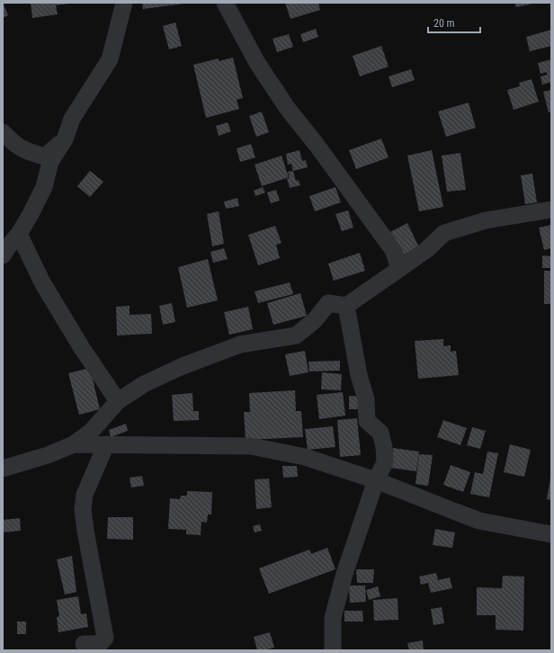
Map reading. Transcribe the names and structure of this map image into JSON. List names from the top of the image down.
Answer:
{
  "scale_bar": "20 m"
}
